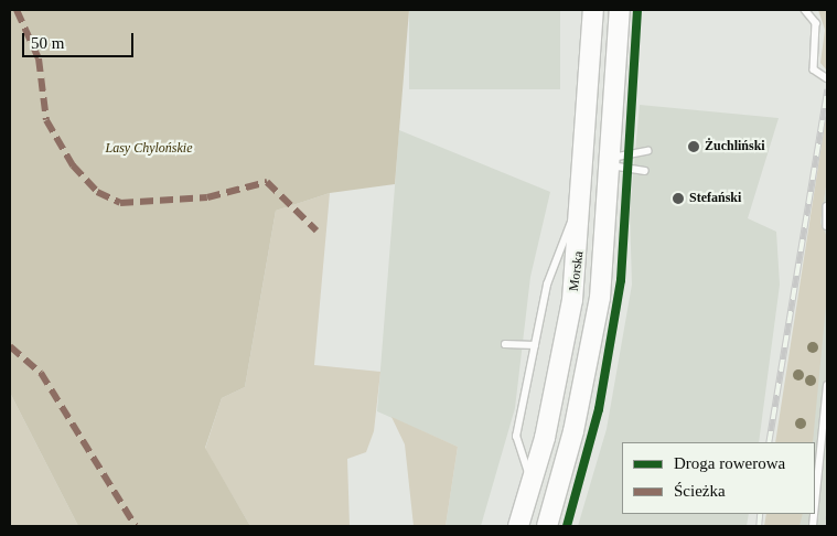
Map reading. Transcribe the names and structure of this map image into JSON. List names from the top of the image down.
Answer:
{
  "streets": {
    "main road": ["Morska"]
  },
  "parks": ["Lasy Chylońskie"],
  "places": ["Żuchliński", "Stefański"],
  "legend": ["Droga rowerowa", "Ścieżka"],
  "scale_bar": "50 m"
}
